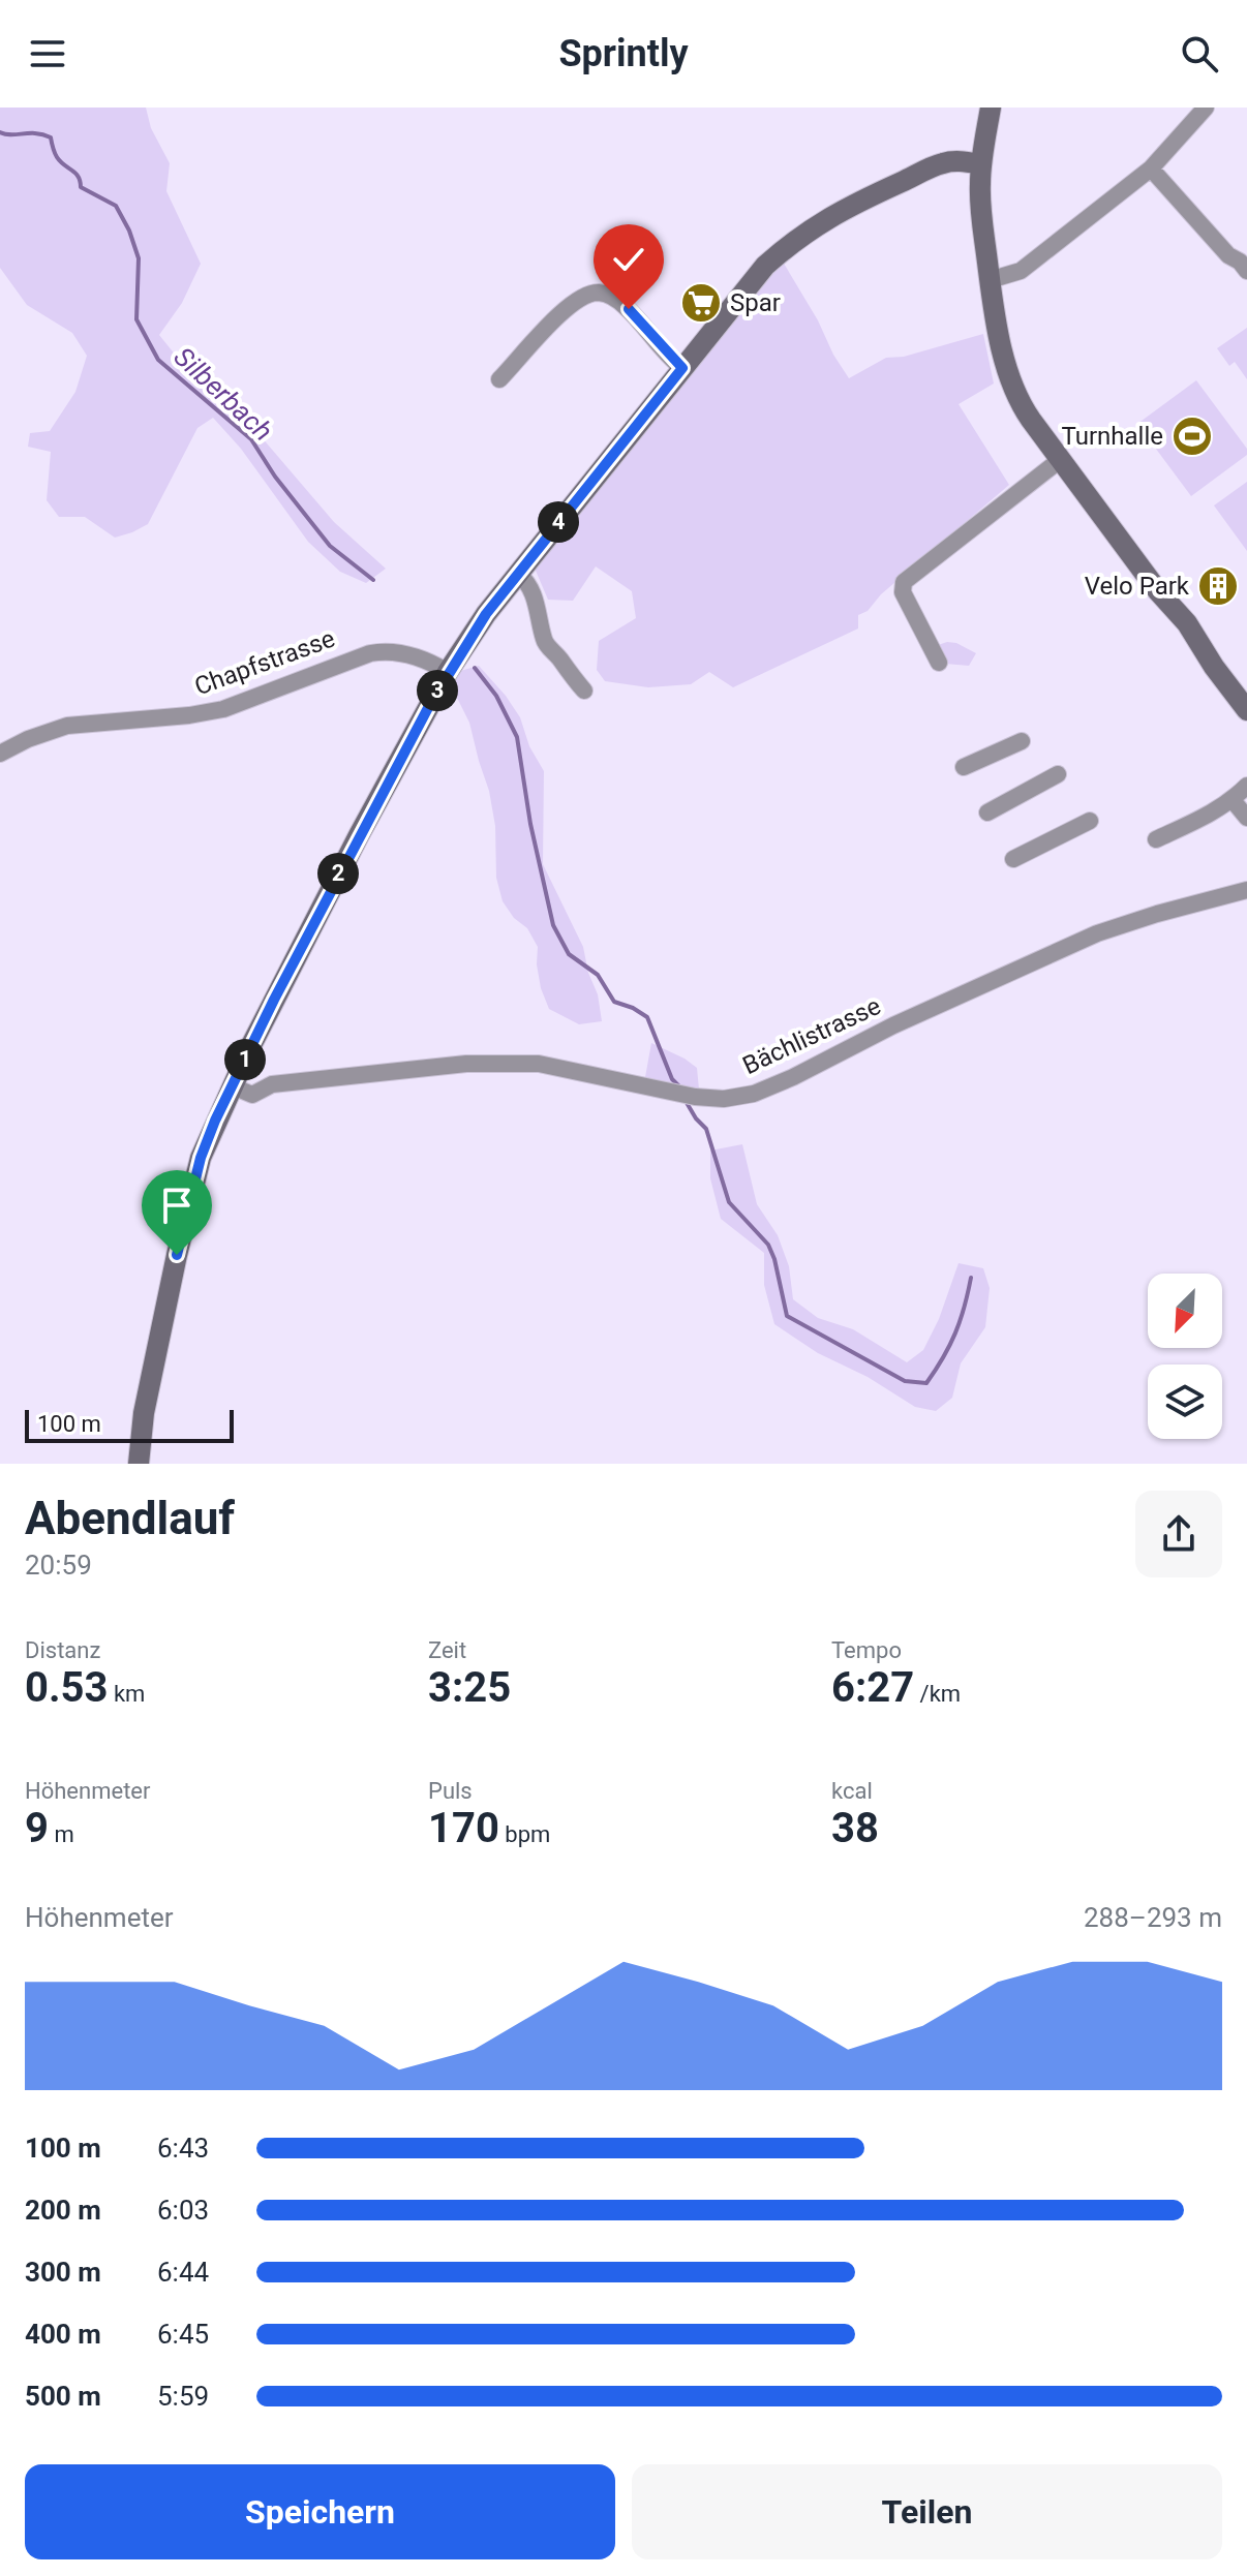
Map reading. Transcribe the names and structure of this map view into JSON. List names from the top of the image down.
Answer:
{
  "streets": {
    "street": ["Chapfstrasse", "Bächlistrasse"]
  },
  "water": ["Silberbach"],
  "places": {
    "supermarket": ["Spar"],
    "sports": ["Turnhalle"],
    "building": ["Velo Park"]
  },
  "scale_bar": "100 m",
  "north": "bottom left",
  "page": {
    "header": "Sprintly",
    "pins": [
      "4",
      "3",
      "2",
      "1"
    ],
    "scale": "100 m",
    "heading": ["Abendlauf", "20:59"],
    "stats": [
      ["Distanz", "0.53 km"],
      ["Zeit", "3:25"],
      ["Tempo", "6:27 /km"],
      ["Höhenmeter", "9 m"],
      ["Puls", "170 bpm"],
      ["kcal", "38"]
    ],
    "chart": ["Höhenmeter", "288–293 m"],
    "list": [
      {
        "name": "100 m",
        "note": "6:43"
      },
      {
        "name": "200 m",
        "note": "6:03"
      },
      {
        "name": "300 m",
        "note": "6:44"
      },
      {
        "name": "400 m",
        "note": "6:45"
      },
      {
        "name": "500 m",
        "note": "5:59"
      }
    ],
    "buttons": ["Speichern", "Teilen"]
  }
}
